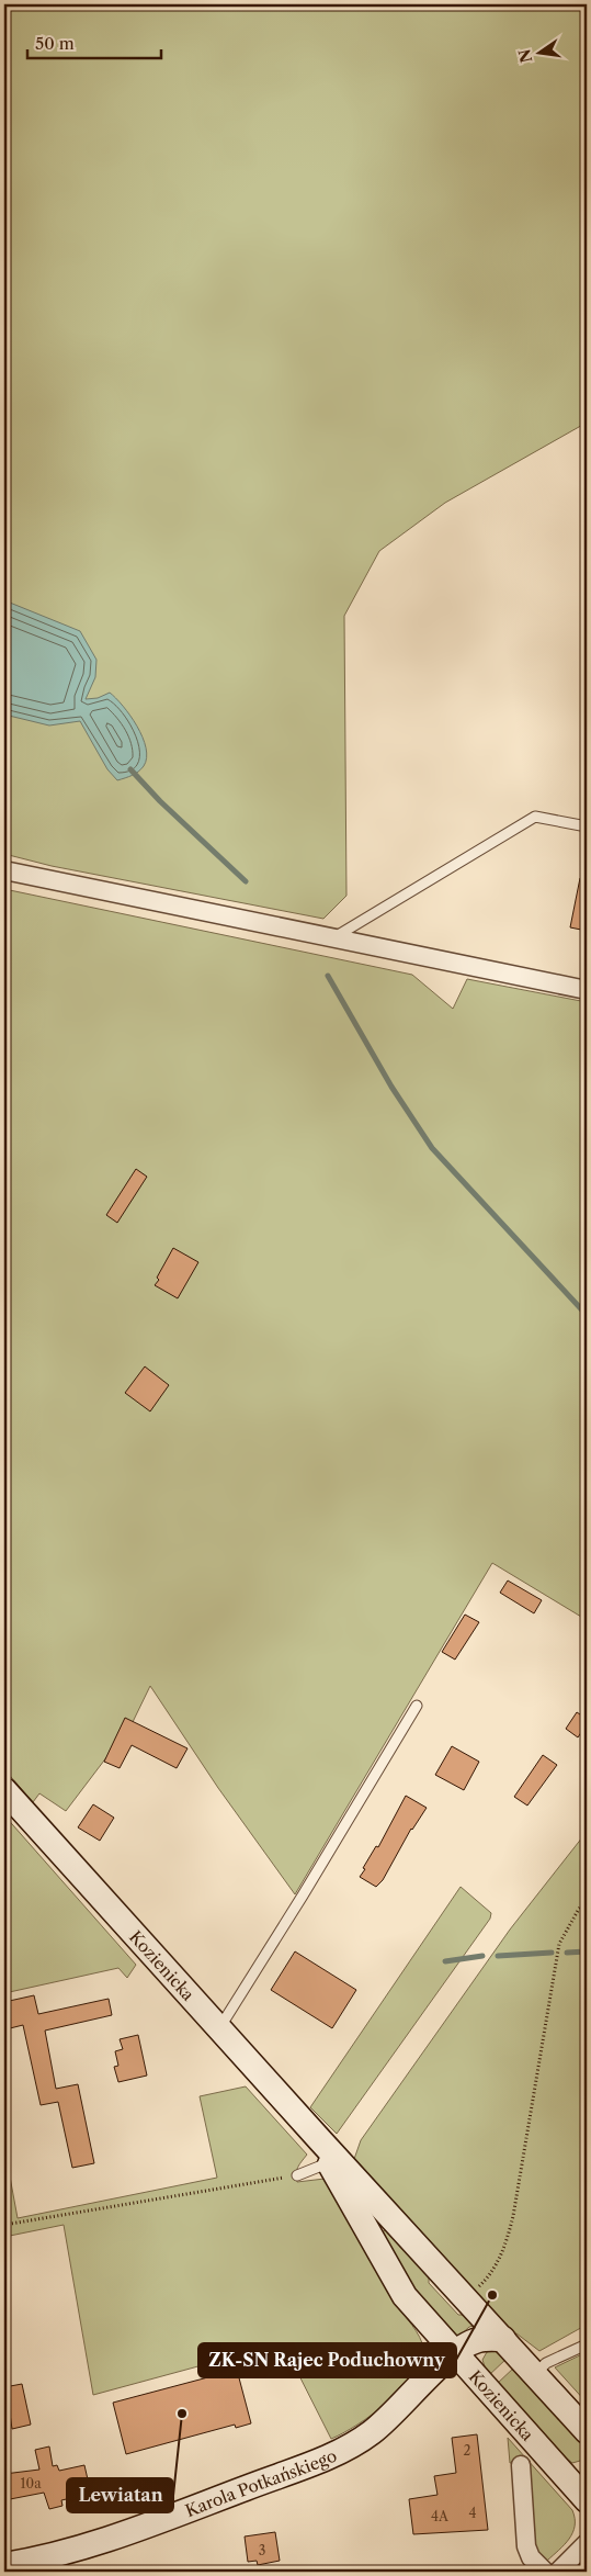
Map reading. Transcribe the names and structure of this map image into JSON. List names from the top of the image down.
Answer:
{
  "streets": {
    "main road": ["Kozienicka", "Karola Potkańskiego"]
  },
  "crossings": [
    ["Kozienicka", "Karola Potkańskiego"]
  ],
  "places": ["ZK-SN Rajec Poduchowny", "Lewiatan"],
  "house_numbers": [
    "2",
    "10a",
    "4",
    "4A",
    "3"
  ],
  "scale_bar": "50 m",
  "north": "left"
}
